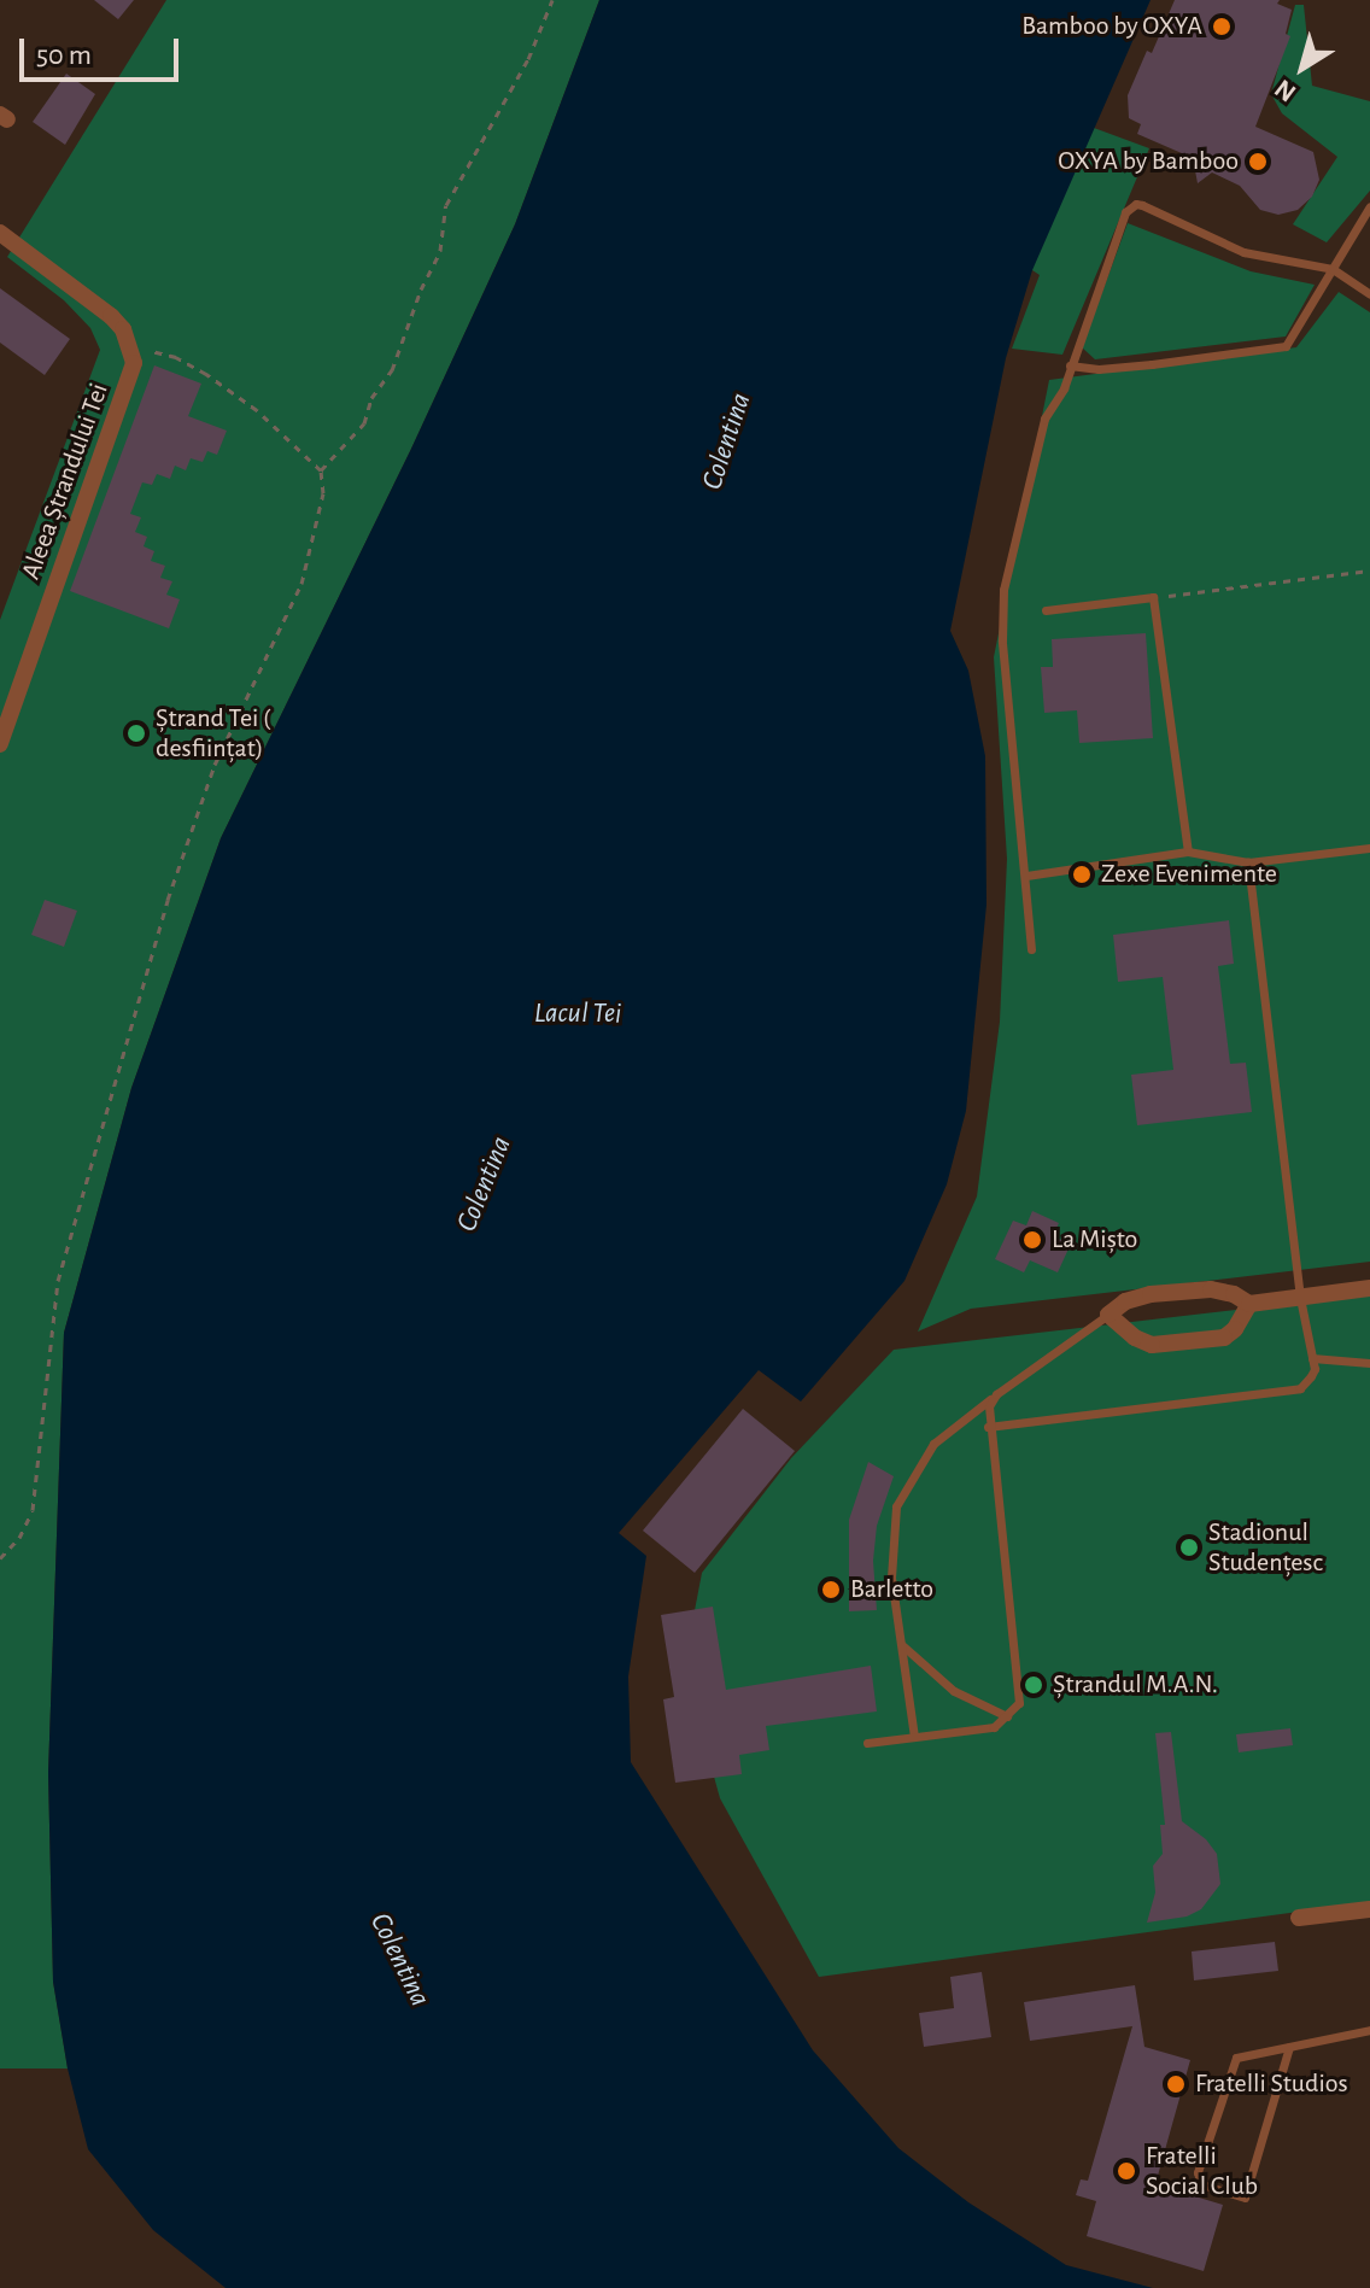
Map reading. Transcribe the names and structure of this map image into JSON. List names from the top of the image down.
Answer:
{
  "streets": {
    "street": ["Aleea Ștrandului Tei"]
  },
  "water": ["Colentina", "Lacul Tei"],
  "places": [
    "Bamboo by OXYA",
    "OXYA by Bamboo",
    "Ștrand Tei ( desființat)",
    "Zexe Evenimente",
    "La Mișto",
    "Stadionul Studențesc",
    "Barletto",
    "Ștrandul M.A.N.",
    "Fratelli Studios",
    "Fratelli Social Club"
  ],
  "scale_bar": "50 m",
  "north": "bottom left"
}
